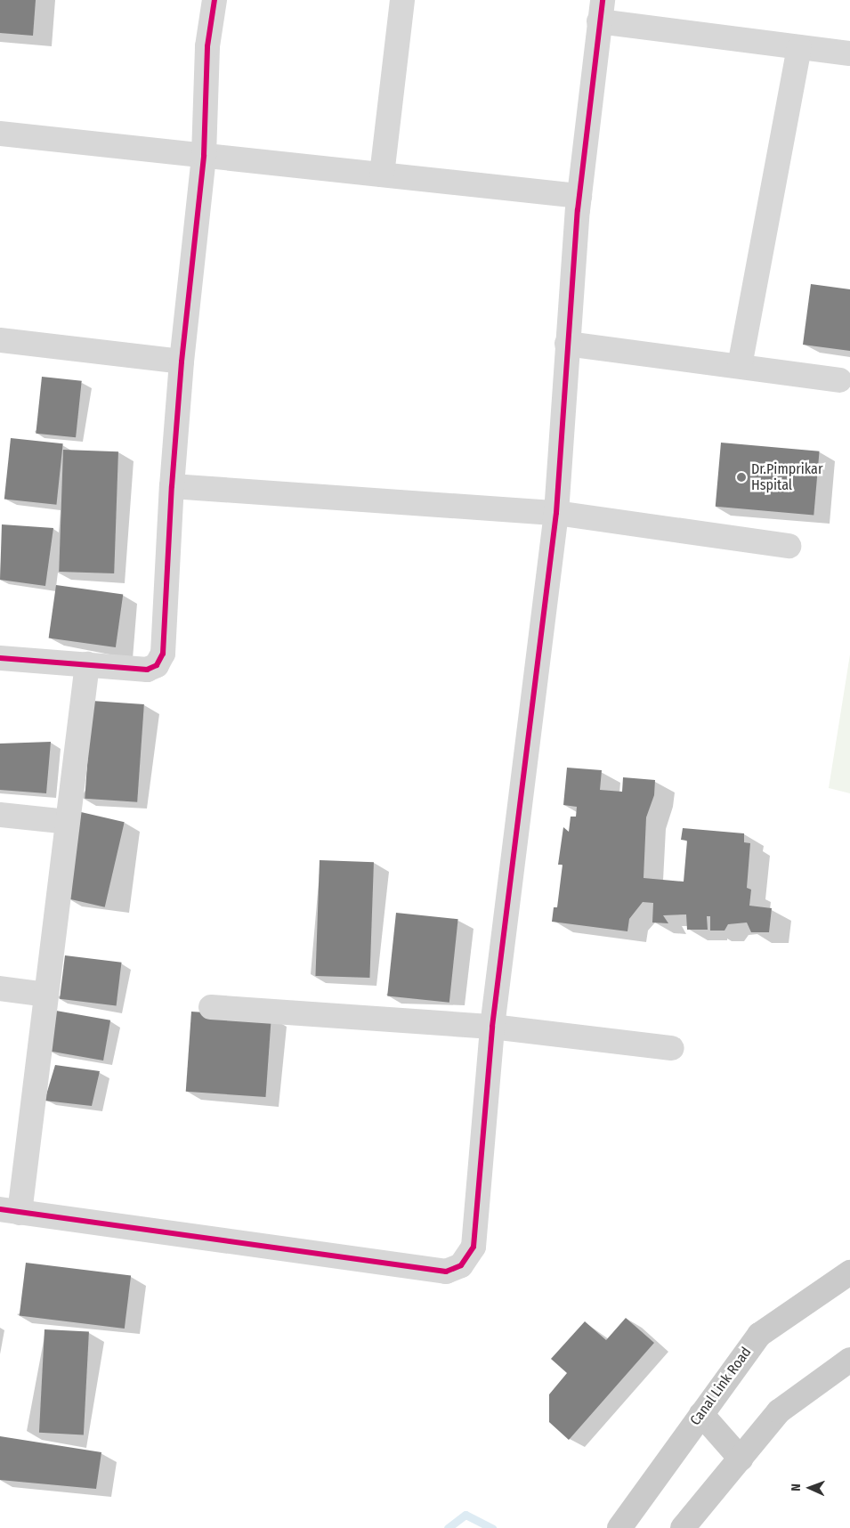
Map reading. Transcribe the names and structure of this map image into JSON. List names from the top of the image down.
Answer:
{
  "streets": {
    "main road": ["Canal Link Road"]
  },
  "places": ["Dr.Pimprikar Hspital"],
  "north": "left"
}
